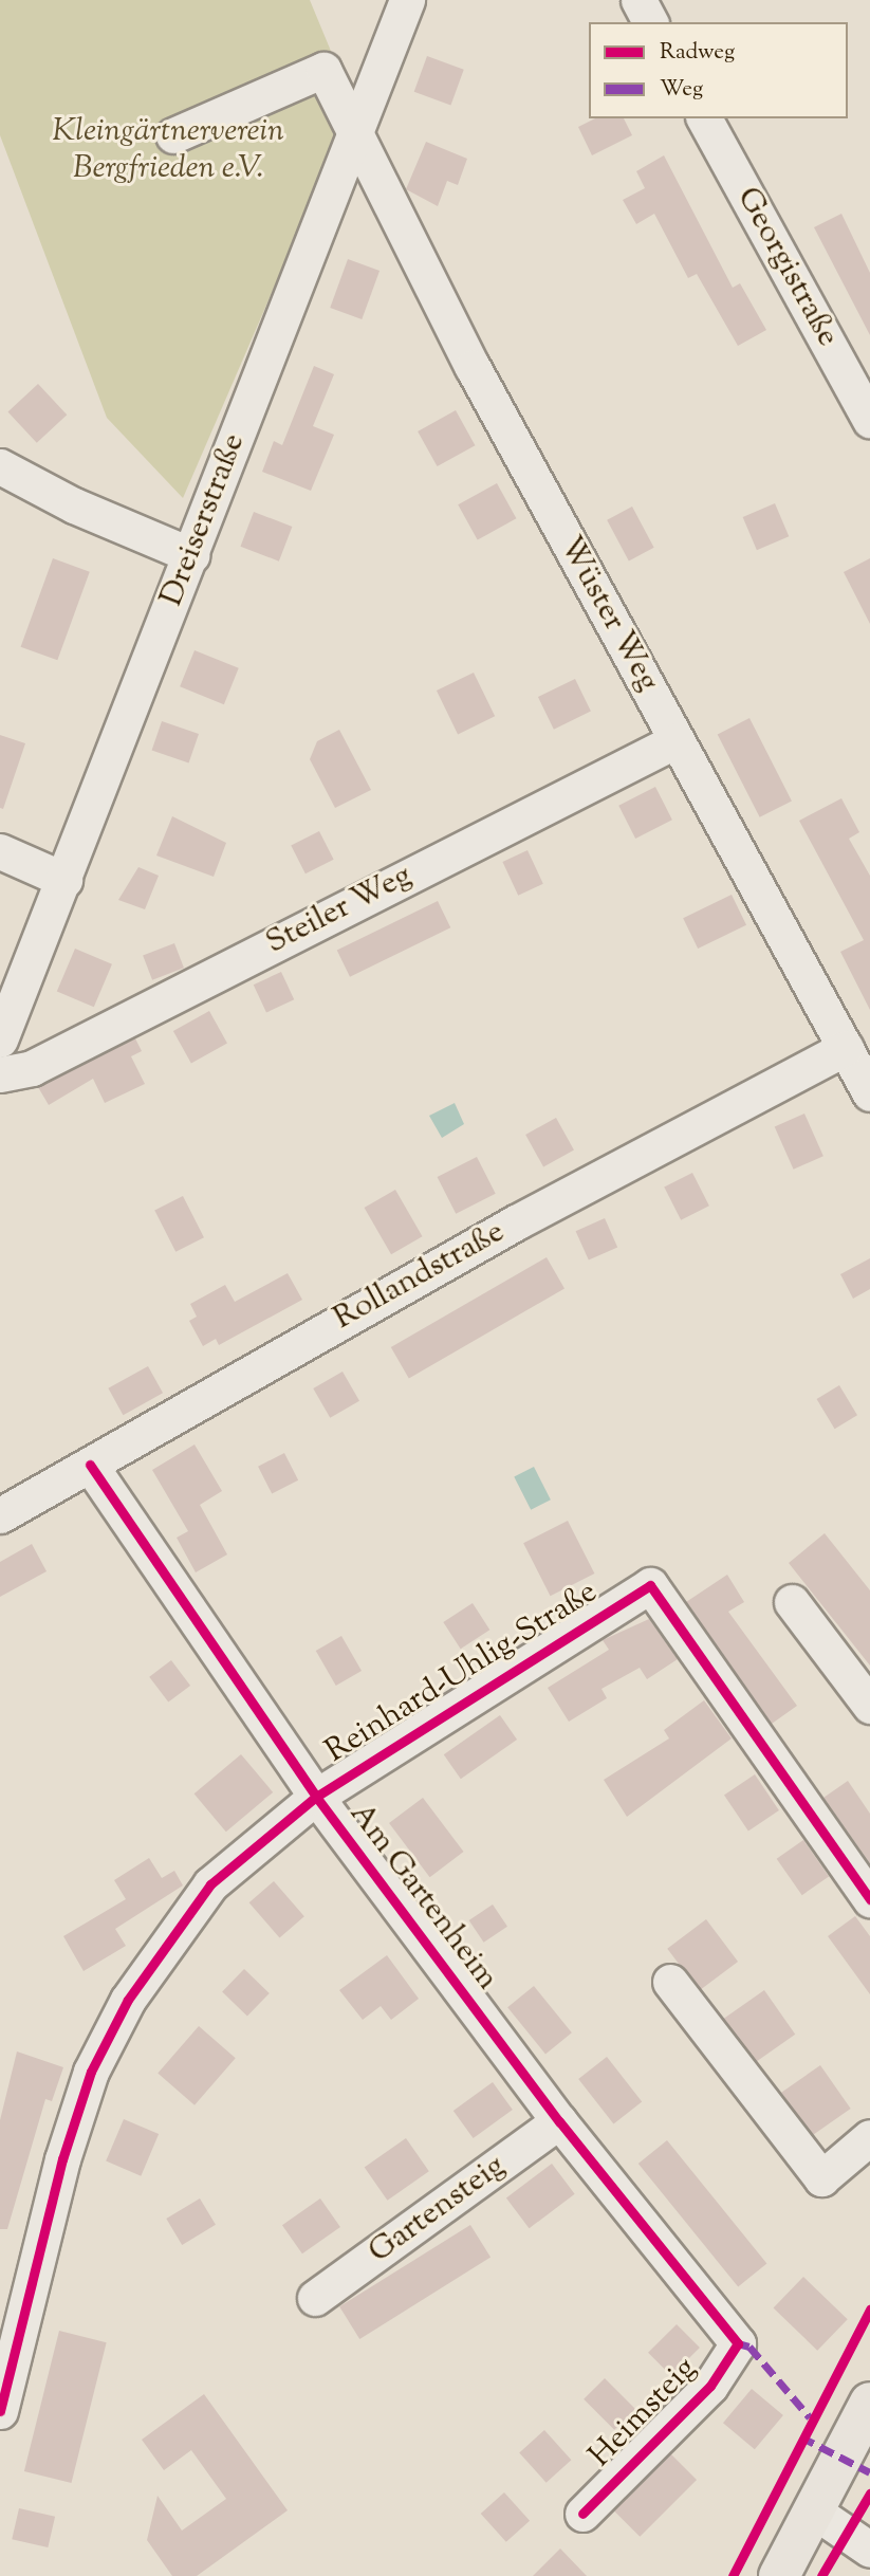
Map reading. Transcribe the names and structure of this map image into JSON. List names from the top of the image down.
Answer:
{
  "streets": {
    "street": [
      "Georgistraße",
      "Dreiserstraße",
      "Wüster Weg",
      "Steiler Weg",
      "Rollandstraße",
      "Reinhard-Uhlig-Straße",
      "Am Gartenheim",
      "Gartensteig",
      "Heimsteig"
    ]
  },
  "crossings": [
    ["Dreiserstraße", "Wüster Weg"],
    ["Wüster Weg", "Steiler Weg"],
    ["Wüster Weg", "Rollandstraße"],
    ["Rollandstraße", "Am Gartenheim"],
    ["Reinhard-Uhlig-Straße", "Am Gartenheim"],
    ["Am Gartenheim", "Gartensteig"],
    ["Am Gartenheim", "Heimsteig"]
  ],
  "parks": ["Kleingärtnerverein Bergfrieden e.V."],
  "legend": ["Radweg", "Weg"]
}
